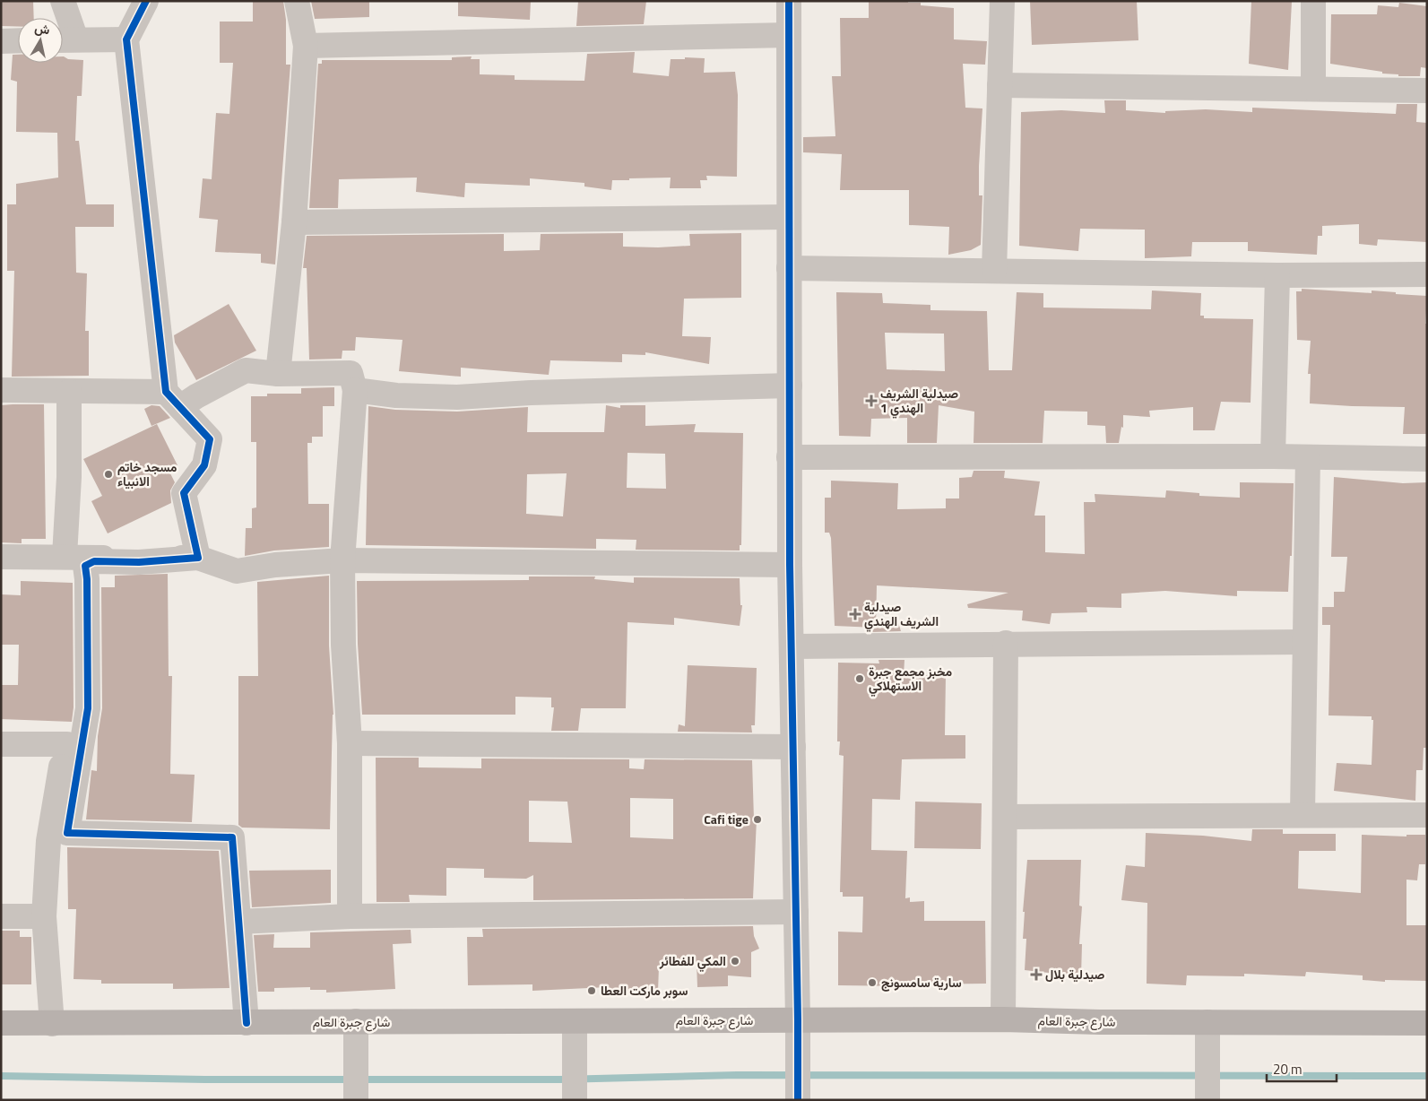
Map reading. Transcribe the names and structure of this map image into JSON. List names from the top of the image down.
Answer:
{
  "streets": {
    "main road": ["شارع جبرة العام"]
  },
  "places": {
    "health": ["صيدلية الشريف الهندي 1", "صيدلية الشريف الهندي", "صيدلية بلال"],
    "other": [
      "مسجد خاتم الانبياء",
      "مخبز مجمع جبرة الاستهلاكي",
      "Cafi tige",
      "المكي للفطائر",
      "سارية سامسونج",
      "سوبر ماركت العطا"
    ]
  },
  "scale_bar": "20 m",
  "north": "top"
}
